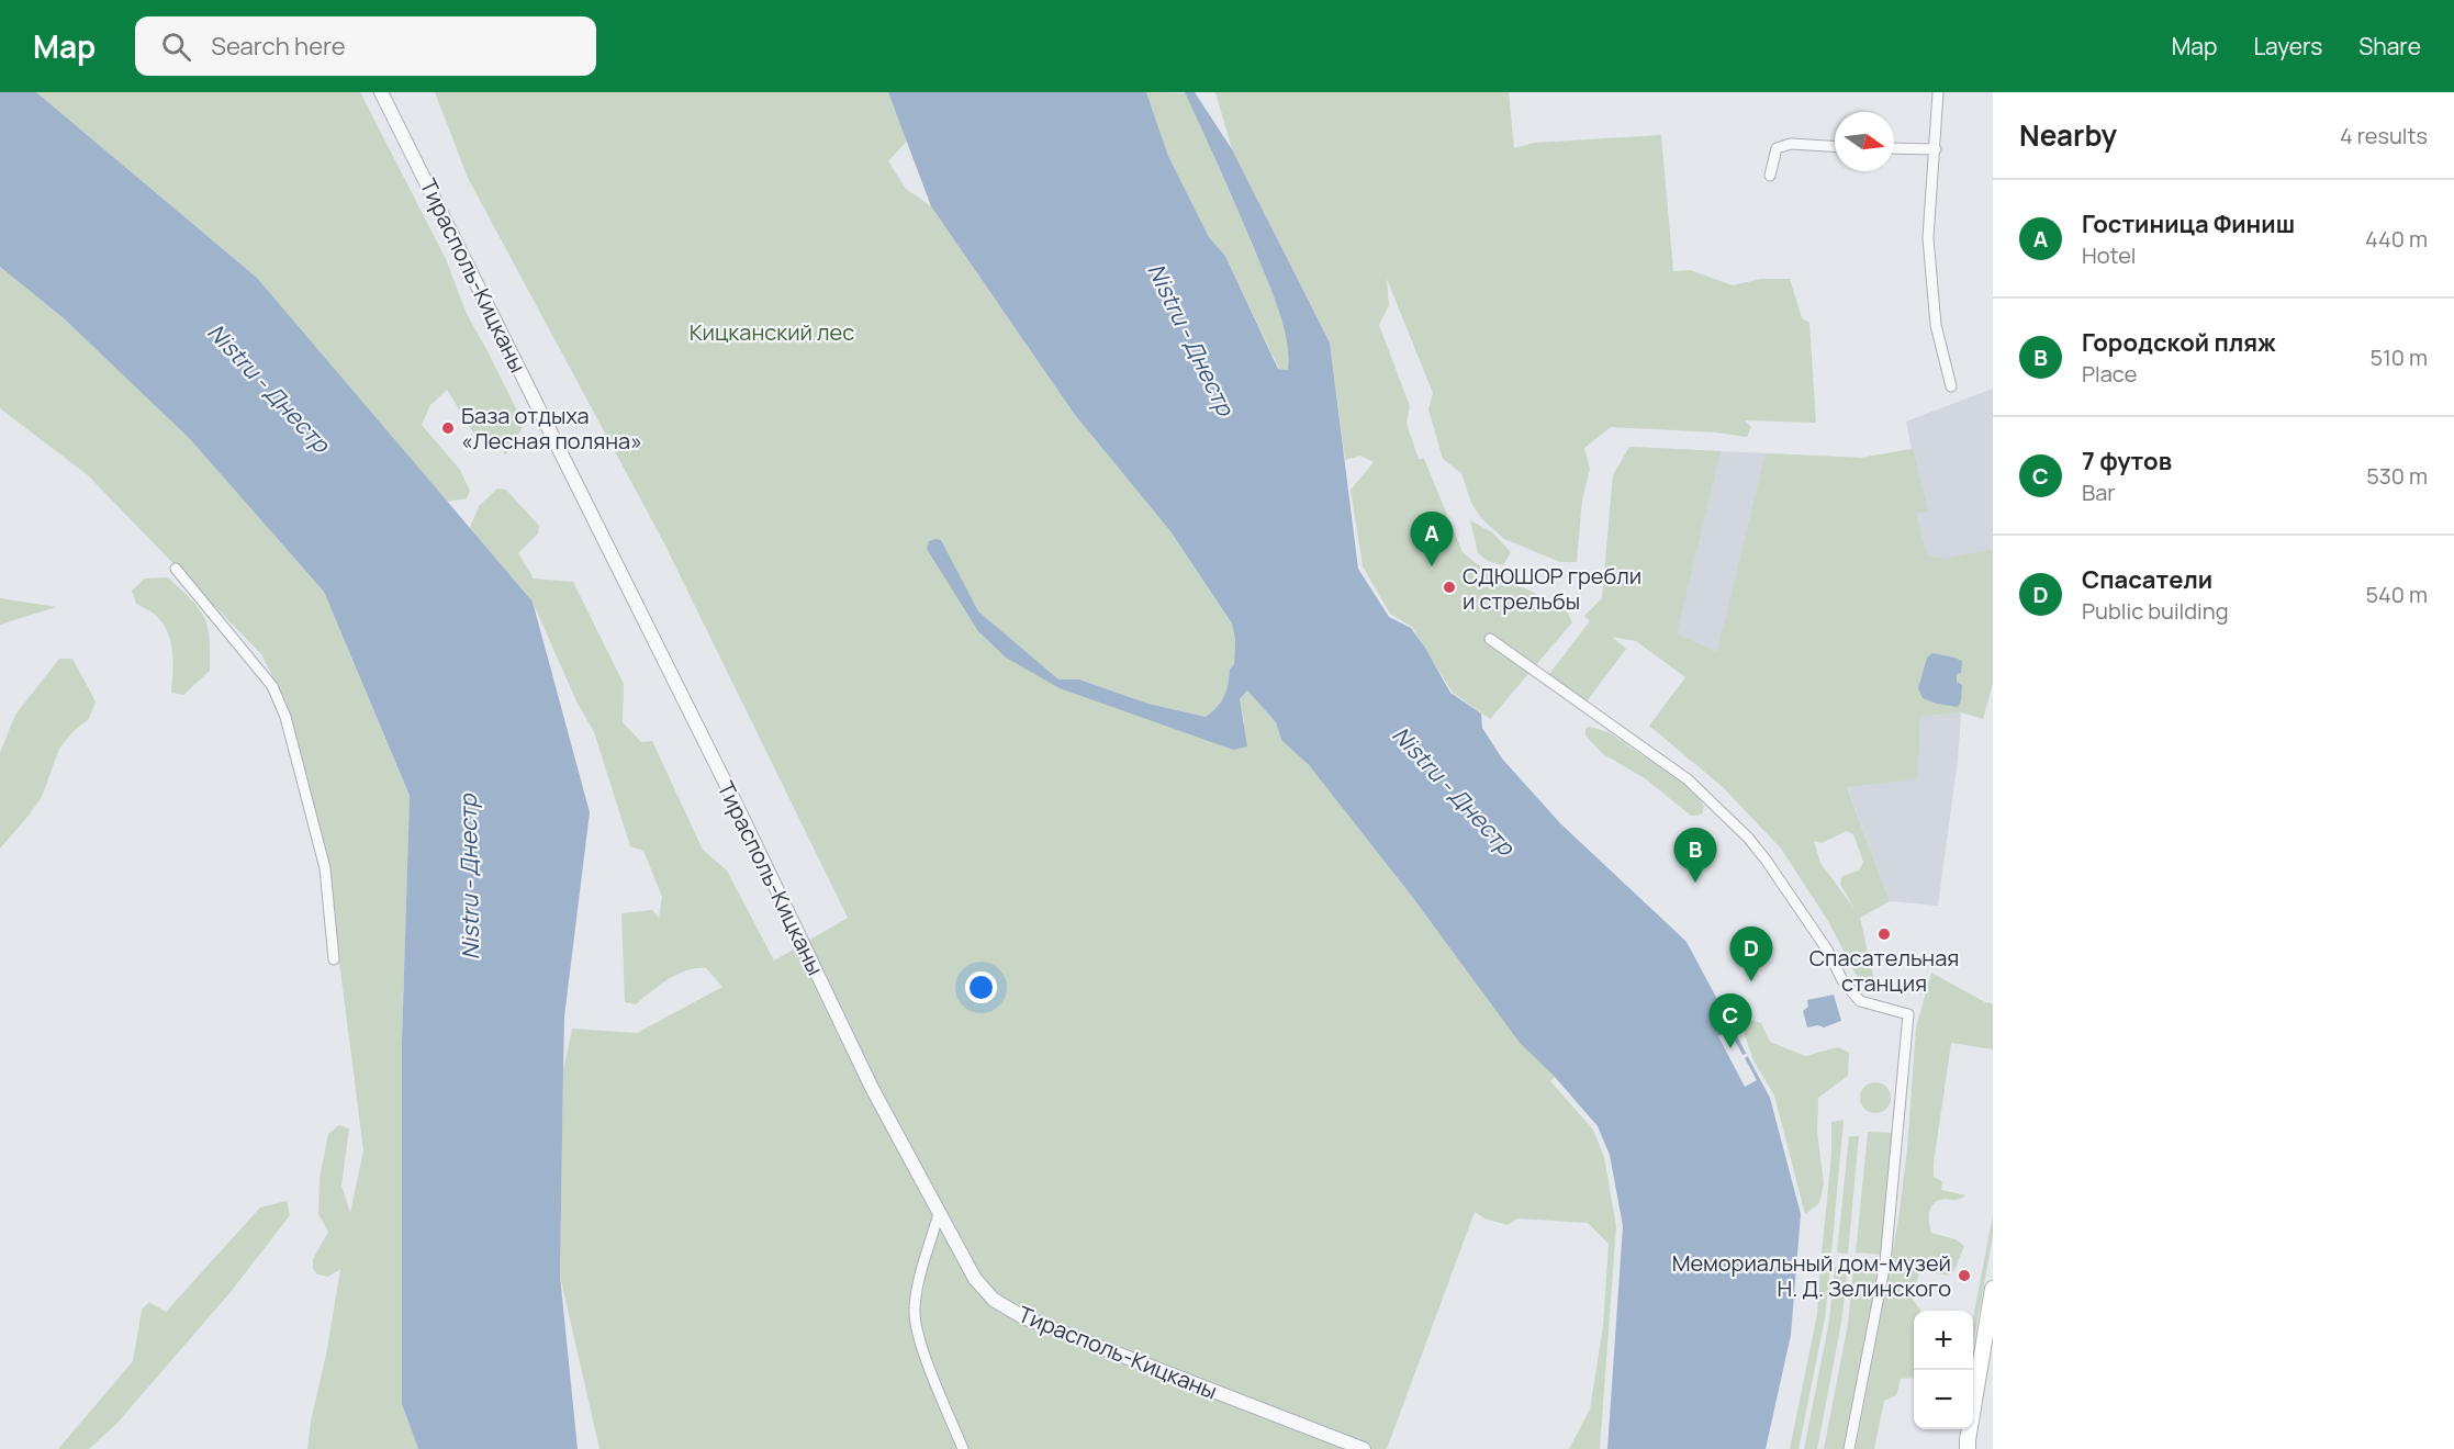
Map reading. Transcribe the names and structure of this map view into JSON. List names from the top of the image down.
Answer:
{
  "streets": {
    "street": ["Тирасполь-Кицканы"]
  },
  "water": ["Nistru - Днестр"],
  "parks": ["Кицканский лес"],
  "places": [
    "База отдыха «Лесная поляна»",
    "СДЮШОР гребли и стрельбы",
    "Спасательная станция",
    "Мемориальный дом-музей Н. Д. Зелинского"
  ],
  "north": "right",
  "page": {
    "header": "Map",
    "search": "Search here",
    "nav": ["Map", "Layers", "Share"],
    "heading": ["Nearby", "4 results"],
    "list": [
      {
        "mark": "A",
        "name": "Гостиница Финиш",
        "note": "Hotel",
        "value": "440 m"
      },
      {
        "mark": "B",
        "name": "Городской пляж",
        "note": "Place",
        "value": "510 m"
      },
      {
        "mark": "C",
        "name": "7 футов",
        "note": "Bar",
        "value": "530 m"
      },
      {
        "mark": "D",
        "name": "Спасатели",
        "note": "Public building",
        "value": "540 m"
      }
    ],
    "pins": [
      "A",
      "B",
      "D",
      "C"
    ],
    "map_buttons": ["+", "−"]
  }
}
